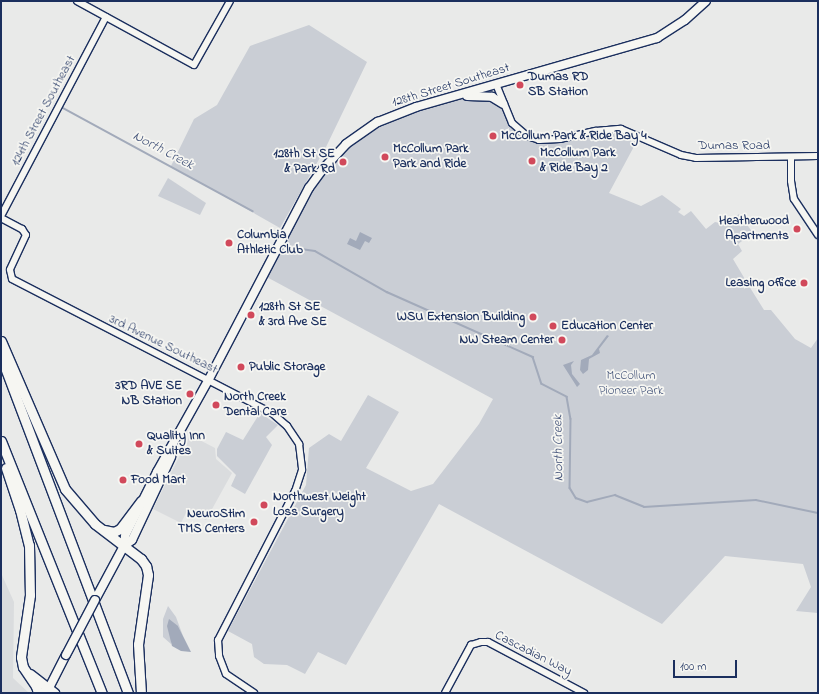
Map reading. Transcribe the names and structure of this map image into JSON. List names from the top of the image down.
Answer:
{
  "streets": {
    "main road": ["128th Street Southeast"],
    "street": [
      "124th Street Southeast",
      "Dumas Road",
      "3rd Avenue Southeast",
      "Cascadian Way"
    ]
  },
  "crossings": [
    ["128th Street Southeast", "Dumas Road"],
    ["128th Street Southeast", "3rd Avenue Southeast"],
    ["124th Street Southeast", "3rd Avenue Southeast"]
  ],
  "water": ["North Creek"],
  "parks": ["McCollum Pioneer Park"],
  "places": [
    "Dumas RD SB Station",
    "McCollum Park & Ride Bay 4",
    "McCollum Park Park and Ride",
    "McCollum Park & Ride Bay 2",
    "128th St SE & Park Rd",
    "Heatherwood Apartments",
    "Columbia Athletic Club",
    "Leasing office",
    "128th St SE & 3rd Ave SE",
    "WSU Extension Building",
    "Education Center",
    "NW Steam Center",
    "Public Storage",
    "3RD AVE SE NB Station",
    "North Creek Dental Care",
    "Quality Inn & Suites",
    "Food Mart",
    "Northwest Weight Loss Surgery",
    "NeuroStim TMS Centers"
  ],
  "scale_bar": "100 m"
}
